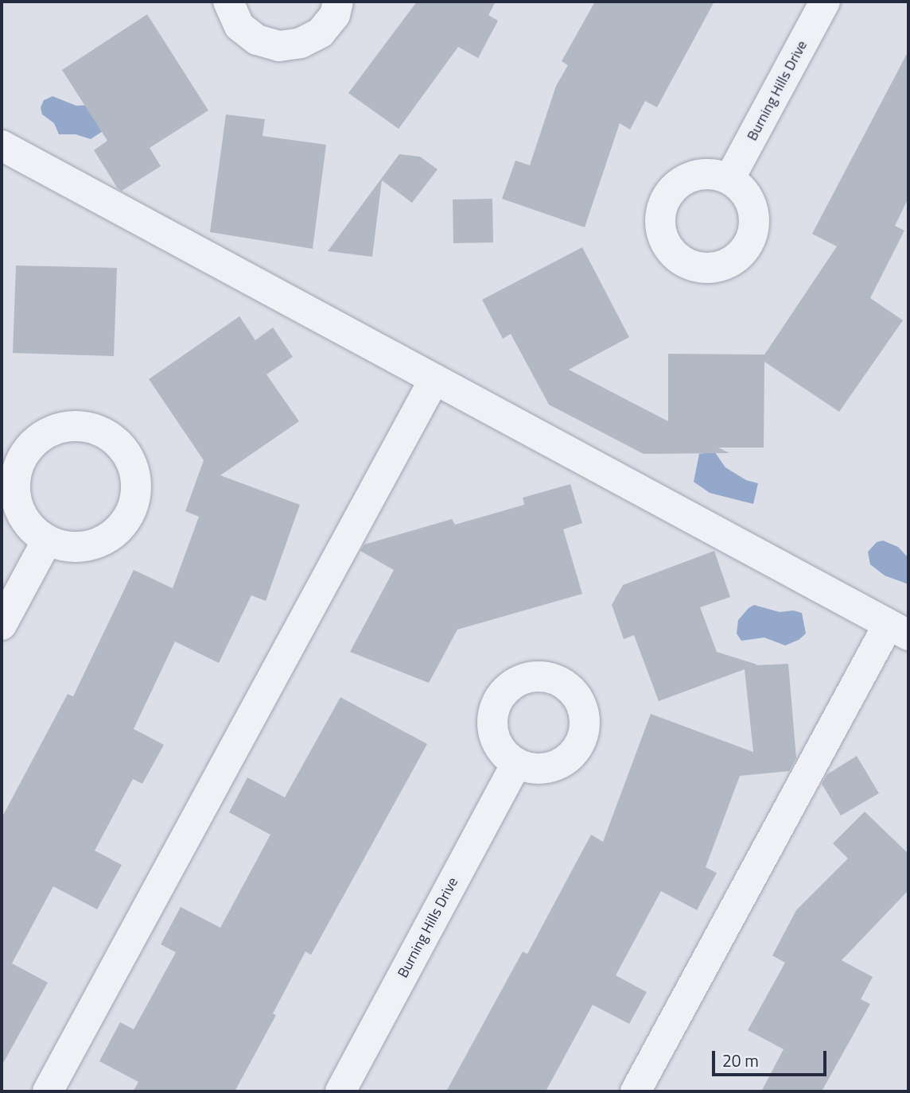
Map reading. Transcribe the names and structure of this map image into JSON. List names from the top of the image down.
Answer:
{
  "streets": {
    "street": ["Burning Hills Drive"]
  },
  "scale_bar": "20 m"
}
